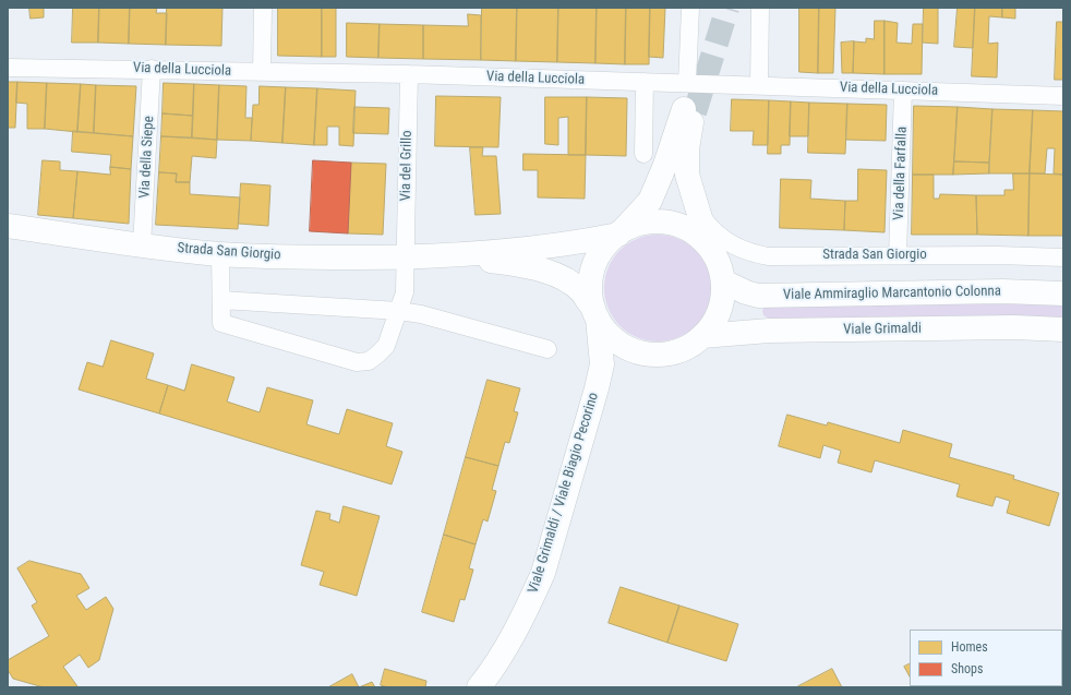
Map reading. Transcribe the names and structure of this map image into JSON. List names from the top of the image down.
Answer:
{
  "streets": {
    "main road": [
      "Strada San Giorgio",
      "Viale Ammiraglio Marcantonio Colonna",
      "Viale Grimaldi",
      "Viale Grimaldi / Viale Biagio Pecorino"
    ],
    "street": [
      "Via della Lucciola",
      "Via della Siepe",
      "Via del Grillo",
      "Via della Farfalla"
    ]
  },
  "crossings": [
    ["Via della Lucciola", "Via della Siepe"],
    ["Via della Lucciola", "Via del Grillo"],
    ["Via della Lucciola", "Via della Farfalla"],
    ["Via della Siepe", "Strada San Giorgio"],
    ["Via del Grillo", "Strada San Giorgio"],
    ["Via della Farfalla", "Strada San Giorgio"],
    ["Viale Ammiraglio Marcantonio Colonna", "Viale Grimaldi"]
  ],
  "legend": ["Homes", "Shops"]
}
